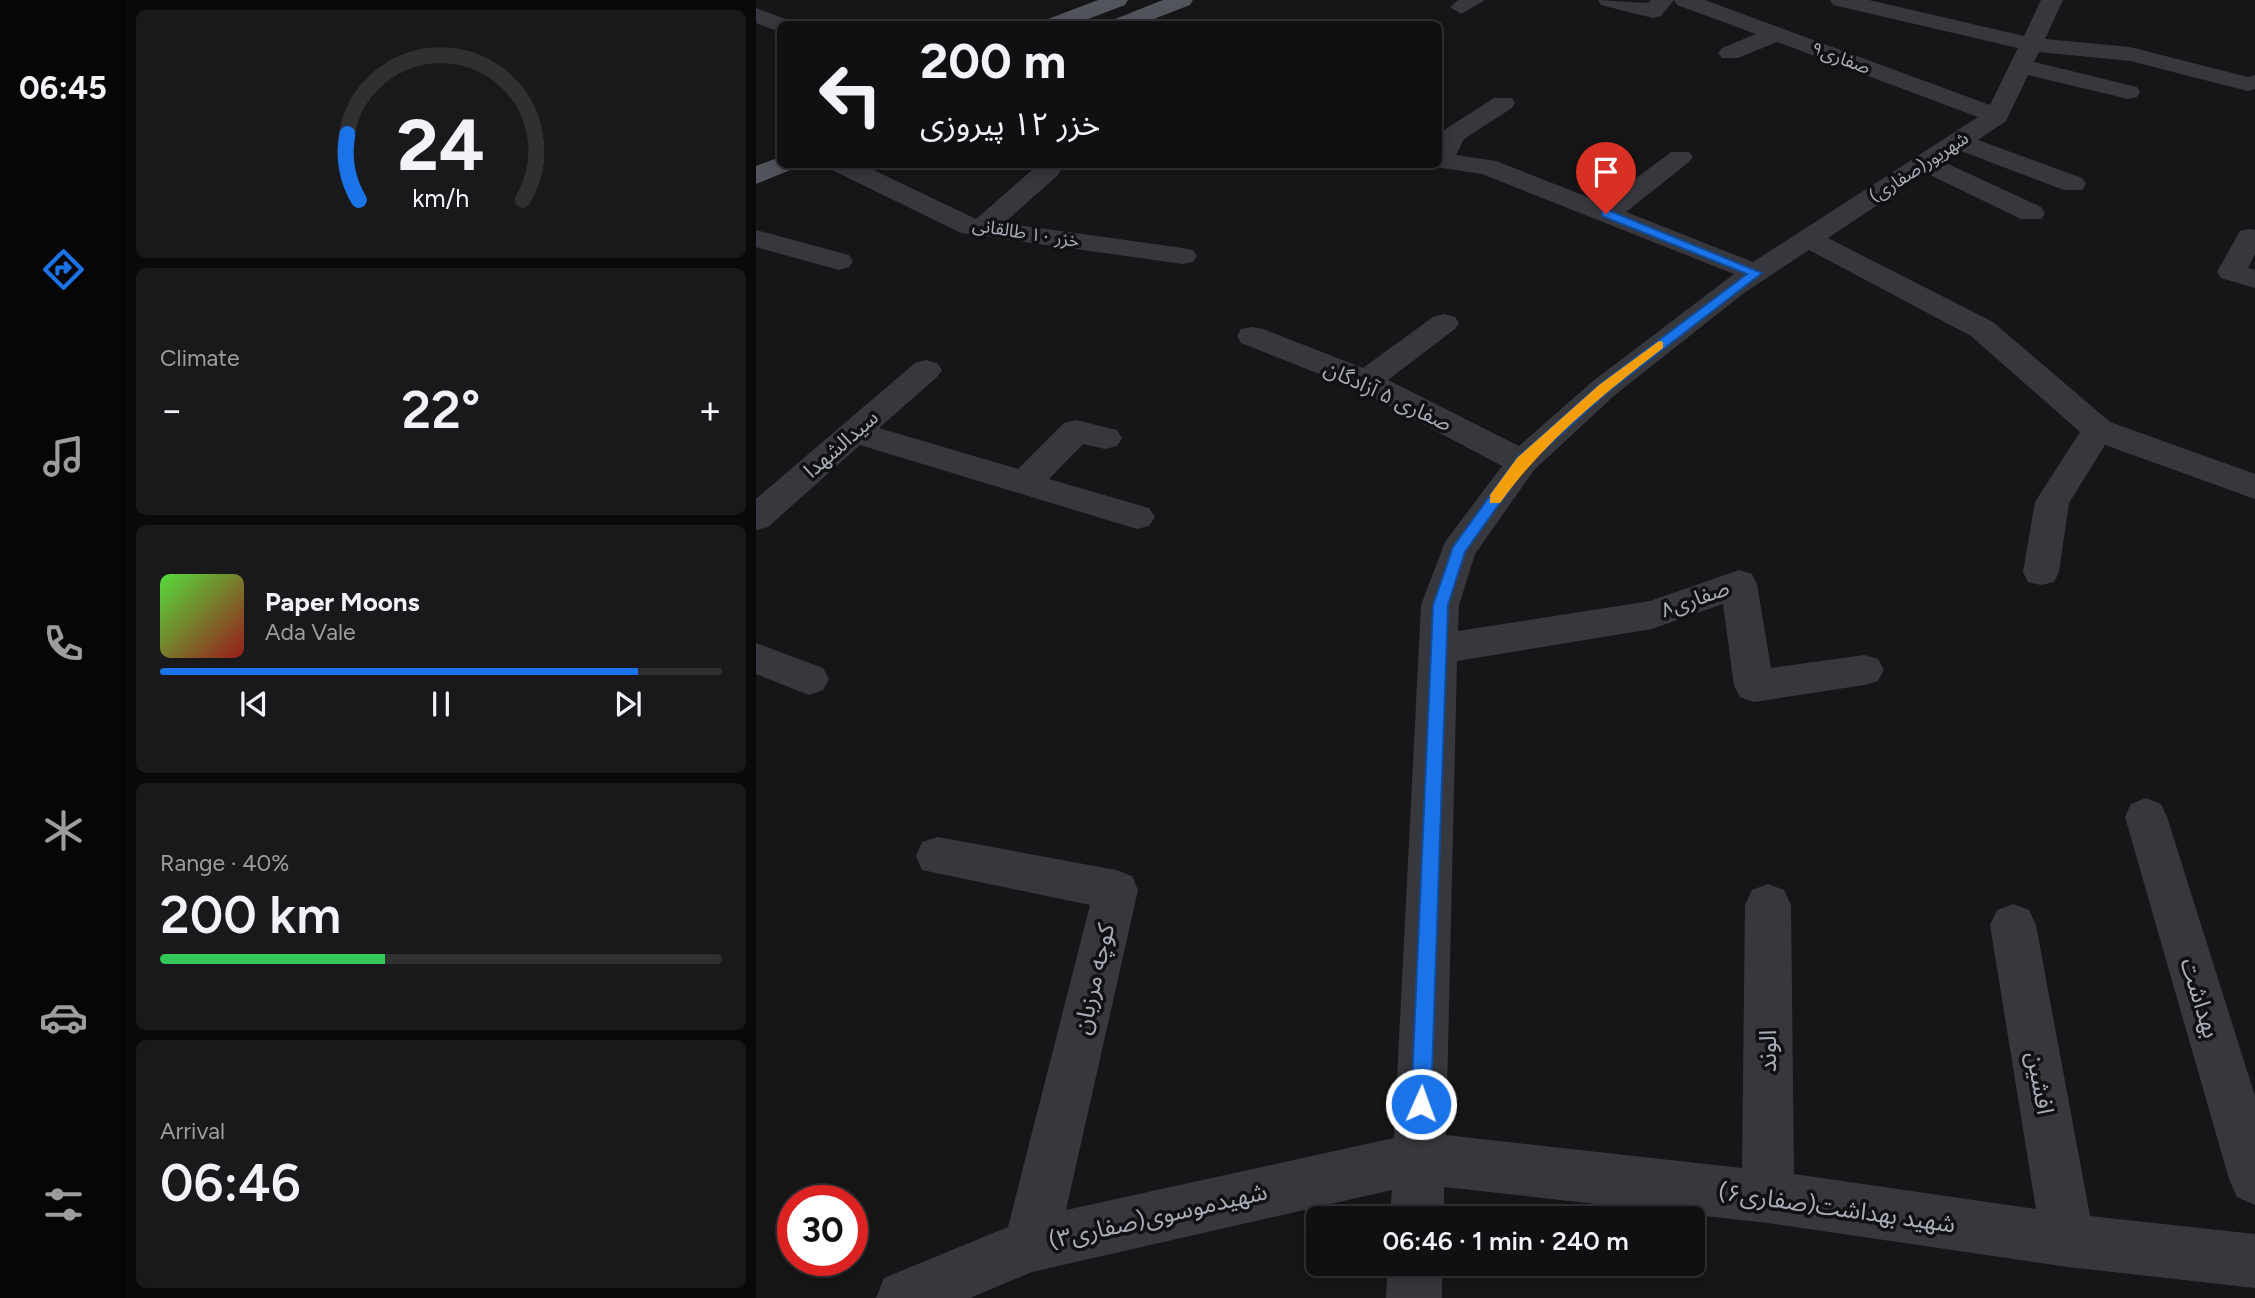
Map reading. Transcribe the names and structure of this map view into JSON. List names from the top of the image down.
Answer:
{
  "streets": {
    "street": [
      "صفاری۹",
      "شهریور(صفاری)",
      "خزر ۱۰ طالقانی",
      "صفاری ۵ آزادگان",
      "سیدالشهدا",
      "صفاری۸",
      "کوچه مرزبان",
      "بهداشت",
      "الوند",
      "افشین",
      "شهید بهداشت(صفاری۶)",
      "شهیدموسوی(صفاری۳)"
    ]
  },
  "crossings": [
    ["صفاری۹", "شهریور(صفاری)"],
    ["شهریور(صفاری)", "صفاری ۵ آزادگان"],
    ["شهریور(صفاری)", "صفاری۸"],
    ["شهریور(صفاری)", "شهید بهداشت(صفاری۶)"],
    ["شهریور(صفاری)", "شهیدموسوی(صفاری۳)"],
    ["کوچه مرزبان", "شهیدموسوی(صفاری۳)"],
    ["الوند", "شهید بهداشت(صفاری۶)"],
    ["افشین", "شهید بهداشت(صفاری۶)"],
    ["شهید بهداشت(صفاری۶)", "شهیدموسوی(صفاری۳)"]
  ],
  "page": {
    "tabs": "06:45",
    "turn": ["200 m", "خزر ۱۲ پیروزی"],
    "tile": [
      "Climate",
      ["Range · 40%", "200 km"],
      ["Arrival", "06:46"]
    ],
    "heat": ["−", "22°", "+"],
    "song": ["Paper Moons", "Ada Vale"],
    "limit": "30",
    "trip": "06:46 · 1 min · 240 m",
    "gauge": ["24", "km/h"]
  }
}
